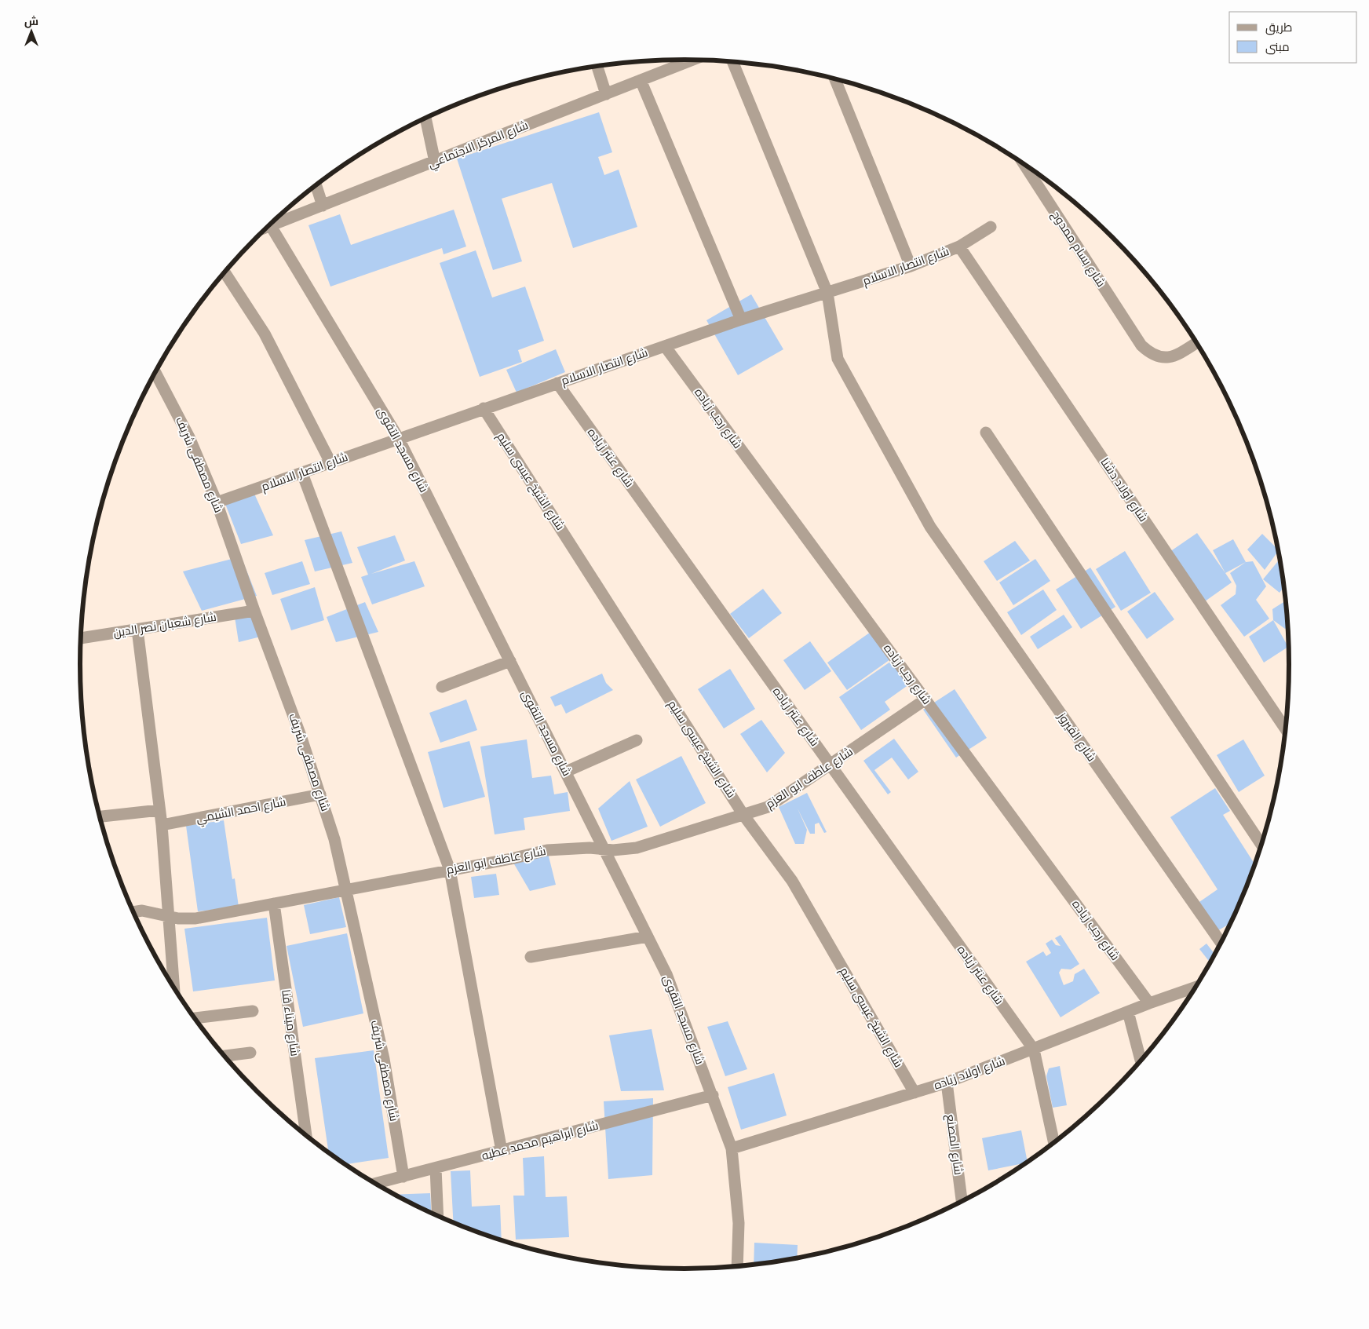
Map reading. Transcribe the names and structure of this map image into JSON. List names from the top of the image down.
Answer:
{
  "streets": {
    "street": [
      "شارع المركز الاجتماعي",
      "شارع بسام ممدوح",
      "شارع انتصار الاسلام",
      "شارع رجب زياده",
      "شارع مسجد التقوى",
      "شارع عنتر زياده",
      "شارع مصطفى شريف",
      "شارع الشيخ عيسى سليم",
      "شارع اولاد دشنا",
      "شارع شعبان نصر الدين",
      "شارع الفيروز",
      "شارع عاطف ابو العزم",
      "شارع احمد الشيمي",
      "شارع ميناء قنا",
      "شارع اولاد زياده",
      "شارع ابراهيم محمد عطيه",
      "شارع المصنع"
    ]
  },
  "crossings": [
    ["شارع المركز الاجتماعي", "شارع مسجد التقوى"],
    ["شارع انتصار الاسلام", "شارع رجب زياده"],
    ["شارع انتصار الاسلام", "شارع مسجد التقوى"],
    ["شارع انتصار الاسلام", "شارع عنتر زياده"],
    ["شارع انتصار الاسلام", "شارع مصطفى شريف"],
    ["شارع انتصار الاسلام", "شارع الشيخ عيسى سليم"],
    ["شارع انتصار الاسلام", "شارع اولاد دشنا"],
    ["شارع انتصار الاسلام", "شارع الفيروز"],
    ["شارع رجب زياده", "شارع عاطف ابو العزم"],
    ["شارع رجب زياده", "شارع اولاد زياده"],
    ["شارع مسجد التقوى", "شارع عاطف ابو العزم"],
    ["شارع مسجد التقوى", "شارع اولاد زياده"],
    ["شارع مسجد التقوى", "شارع ابراهيم محمد عطيه"],
    ["شارع عنتر زياده", "شارع عاطف ابو العزم"],
    ["شارع عنتر زياده", "شارع اولاد زياده"],
    ["شارع مصطفى شريف", "شارع شعبان نصر الدين"],
    ["شارع مصطفى شريف", "شارع عاطف ابو العزم"],
    ["شارع مصطفى شريف", "شارع احمد الشيمي"],
    ["شارع مصطفى شريف", "شارع ابراهيم محمد عطيه"],
    ["شارع الشيخ عيسى سليم", "شارع عاطف ابو العزم"],
    ["شارع الشيخ عيسى سليم", "شارع اولاد زياده"],
    ["شارع عاطف ابو العزم", "شارع ميناء قنا"],
    ["شارع اولاد زياده", "شارع المصنع"]
  ],
  "legend": ["طريق", "مبنى"],
  "north": "top"
}
